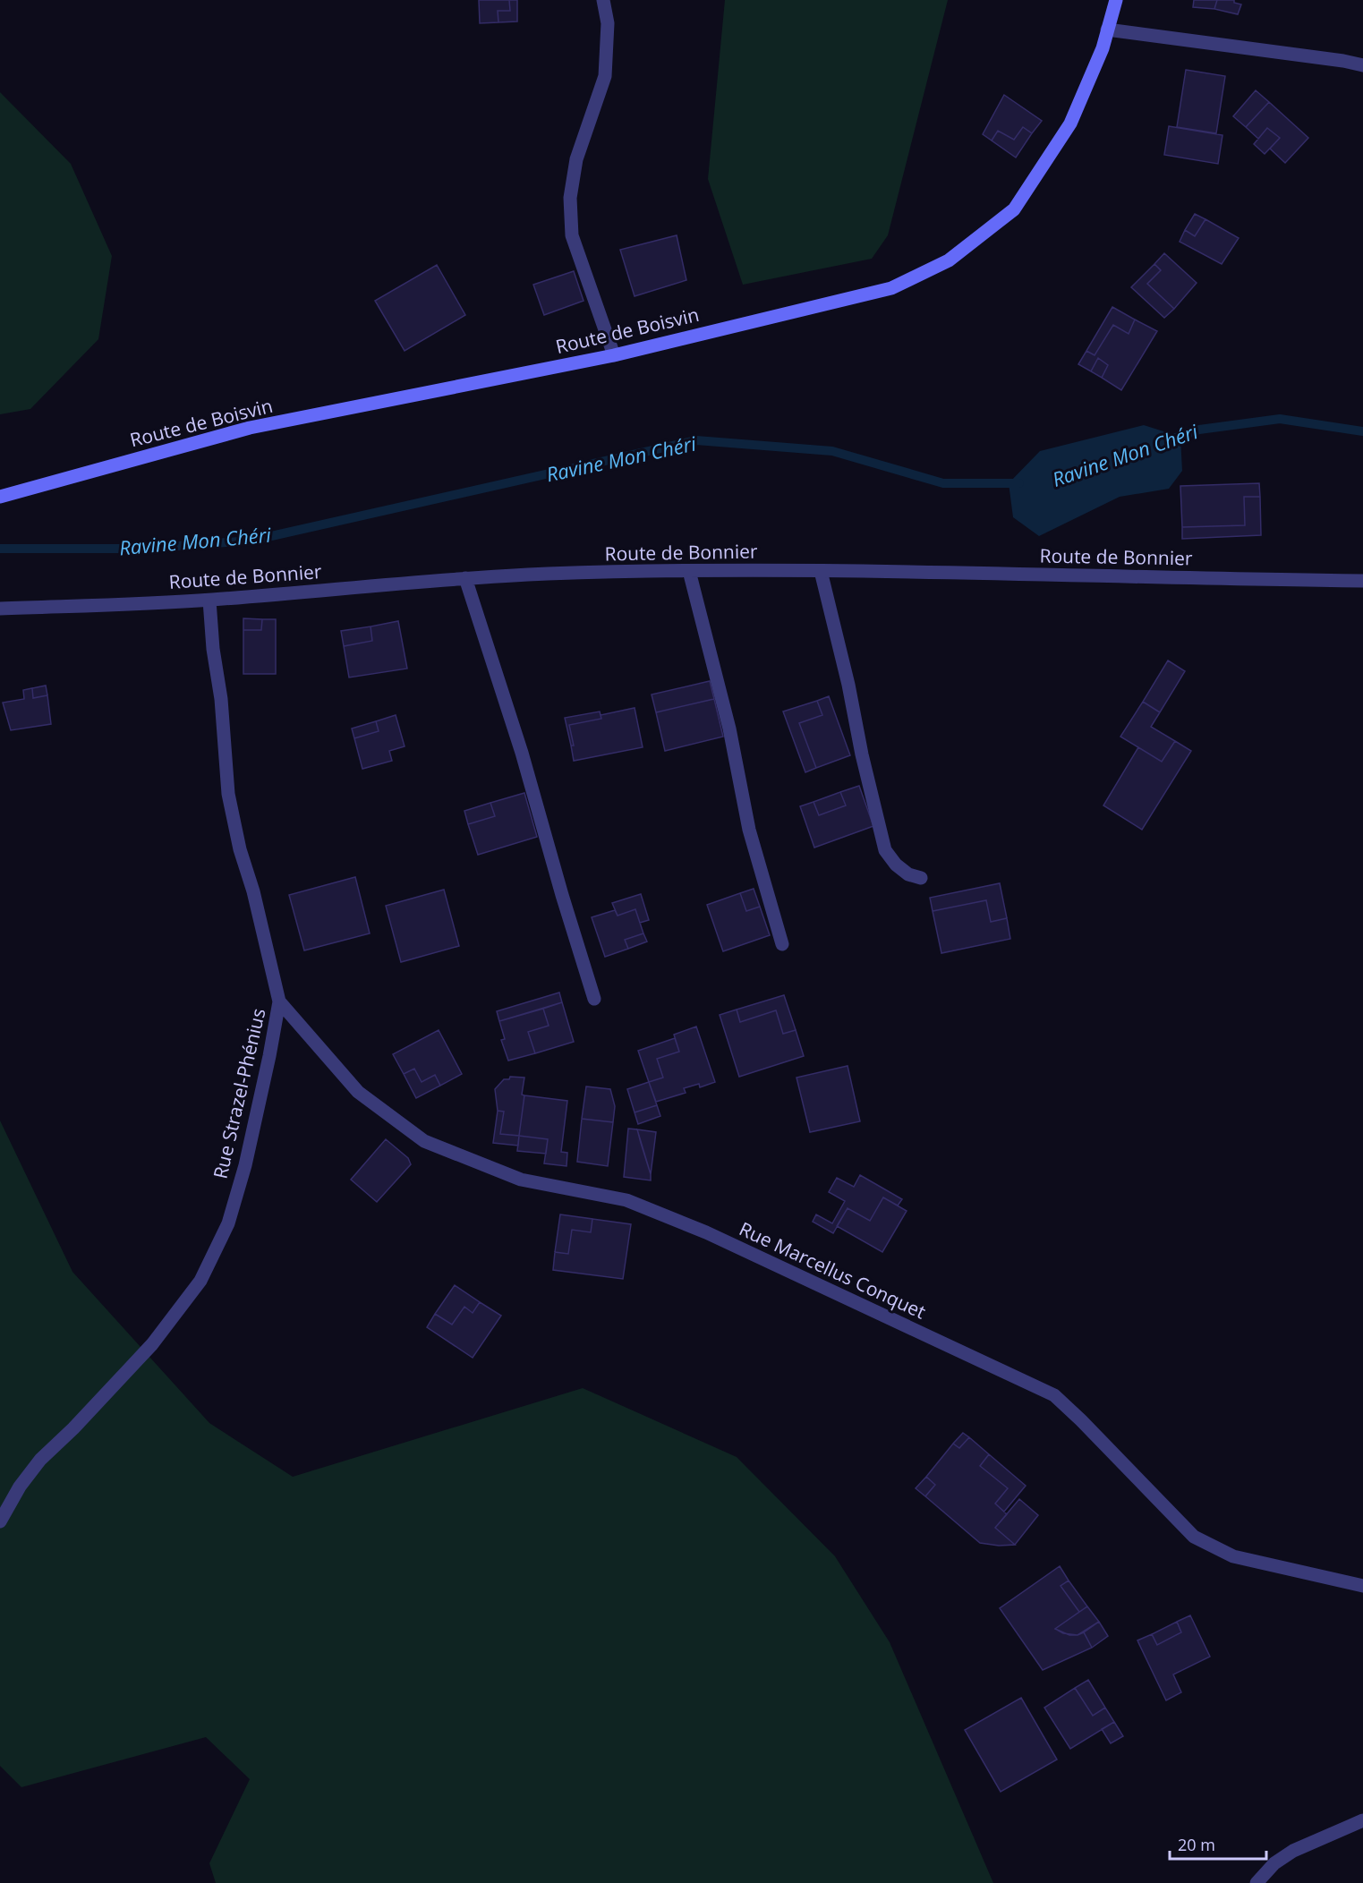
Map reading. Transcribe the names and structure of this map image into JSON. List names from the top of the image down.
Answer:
{
  "streets": {
    "main road": ["Route de Boisvin"],
    "street": ["Route de Bonnier", "Rue Strazel-Phénius", "Rue Marcellus Conquet"]
  },
  "crossings": [
    ["Route de Bonnier", "Rue Strazel-Phénius"],
    ["Rue Strazel-Phénius", "Rue Marcellus Conquet"]
  ],
  "water": ["Ravine Mon Chéri"],
  "scale_bar": "20 m"
}
